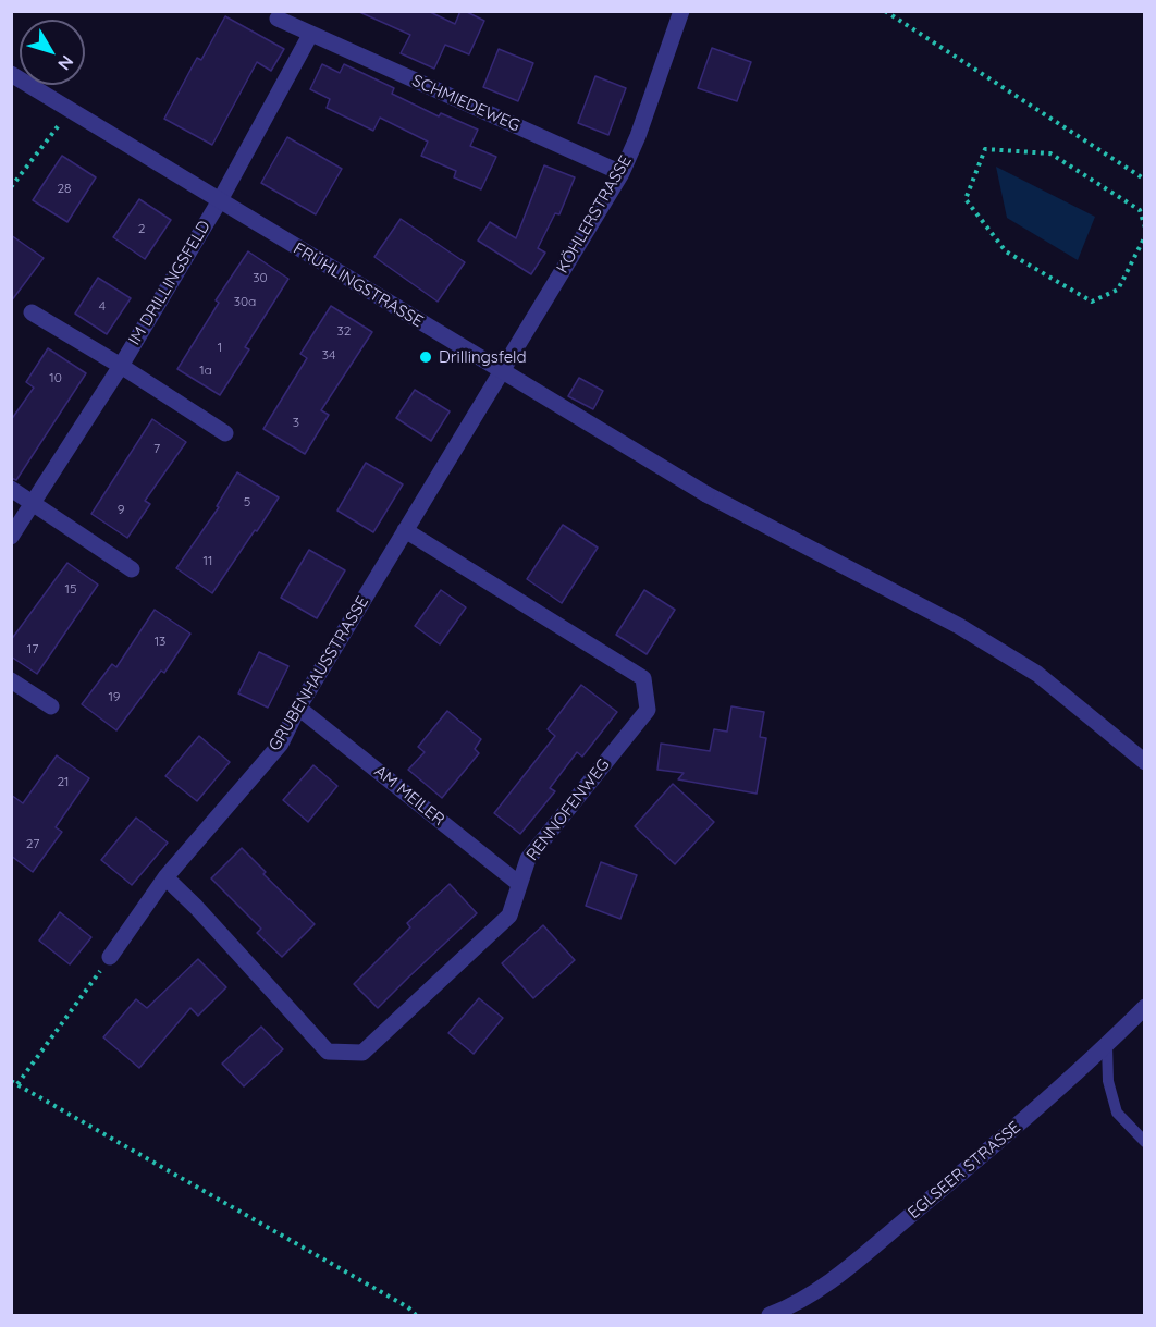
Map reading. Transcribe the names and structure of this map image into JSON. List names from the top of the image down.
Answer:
{
  "streets": {
    "street": [
      "SCHMIEDEWEG",
      "KÖHLERSTRASSE",
      "IM DRILLINGSFELD",
      "FRÜHLINGSTRASSE",
      "GRUBENHAUSSTRASSE",
      "AM MEILER",
      "RENNOFENWEG",
      "EGLSEER STRASSE"
    ]
  },
  "crossings": [
    ["SCHMIEDEWEG", "KÖHLERSTRASSE"],
    ["KÖHLERSTRASSE", "FRÜHLINGSTRASSE"],
    ["KÖHLERSTRASSE", "GRUBENHAUSSTRASSE"],
    ["IM DRILLINGSFELD", "FRÜHLINGSTRASSE"],
    ["FRÜHLINGSTRASSE", "GRUBENHAUSSTRASSE"],
    ["GRUBENHAUSSTRASSE", "AM MEILER"],
    ["GRUBENHAUSSTRASSE", "RENNOFENWEG"],
    ["AM MEILER", "RENNOFENWEG"]
  ],
  "places": ["Drillingsfeld"],
  "house_numbers": [
    "28",
    "2",
    "30",
    "30a",
    "4",
    "32",
    "1",
    "34",
    "1a",
    "10",
    "3",
    "7",
    "5",
    "9",
    "11",
    "15",
    "13",
    "17",
    "19",
    "21",
    "27"
  ],
  "north": "bottom right"
}
